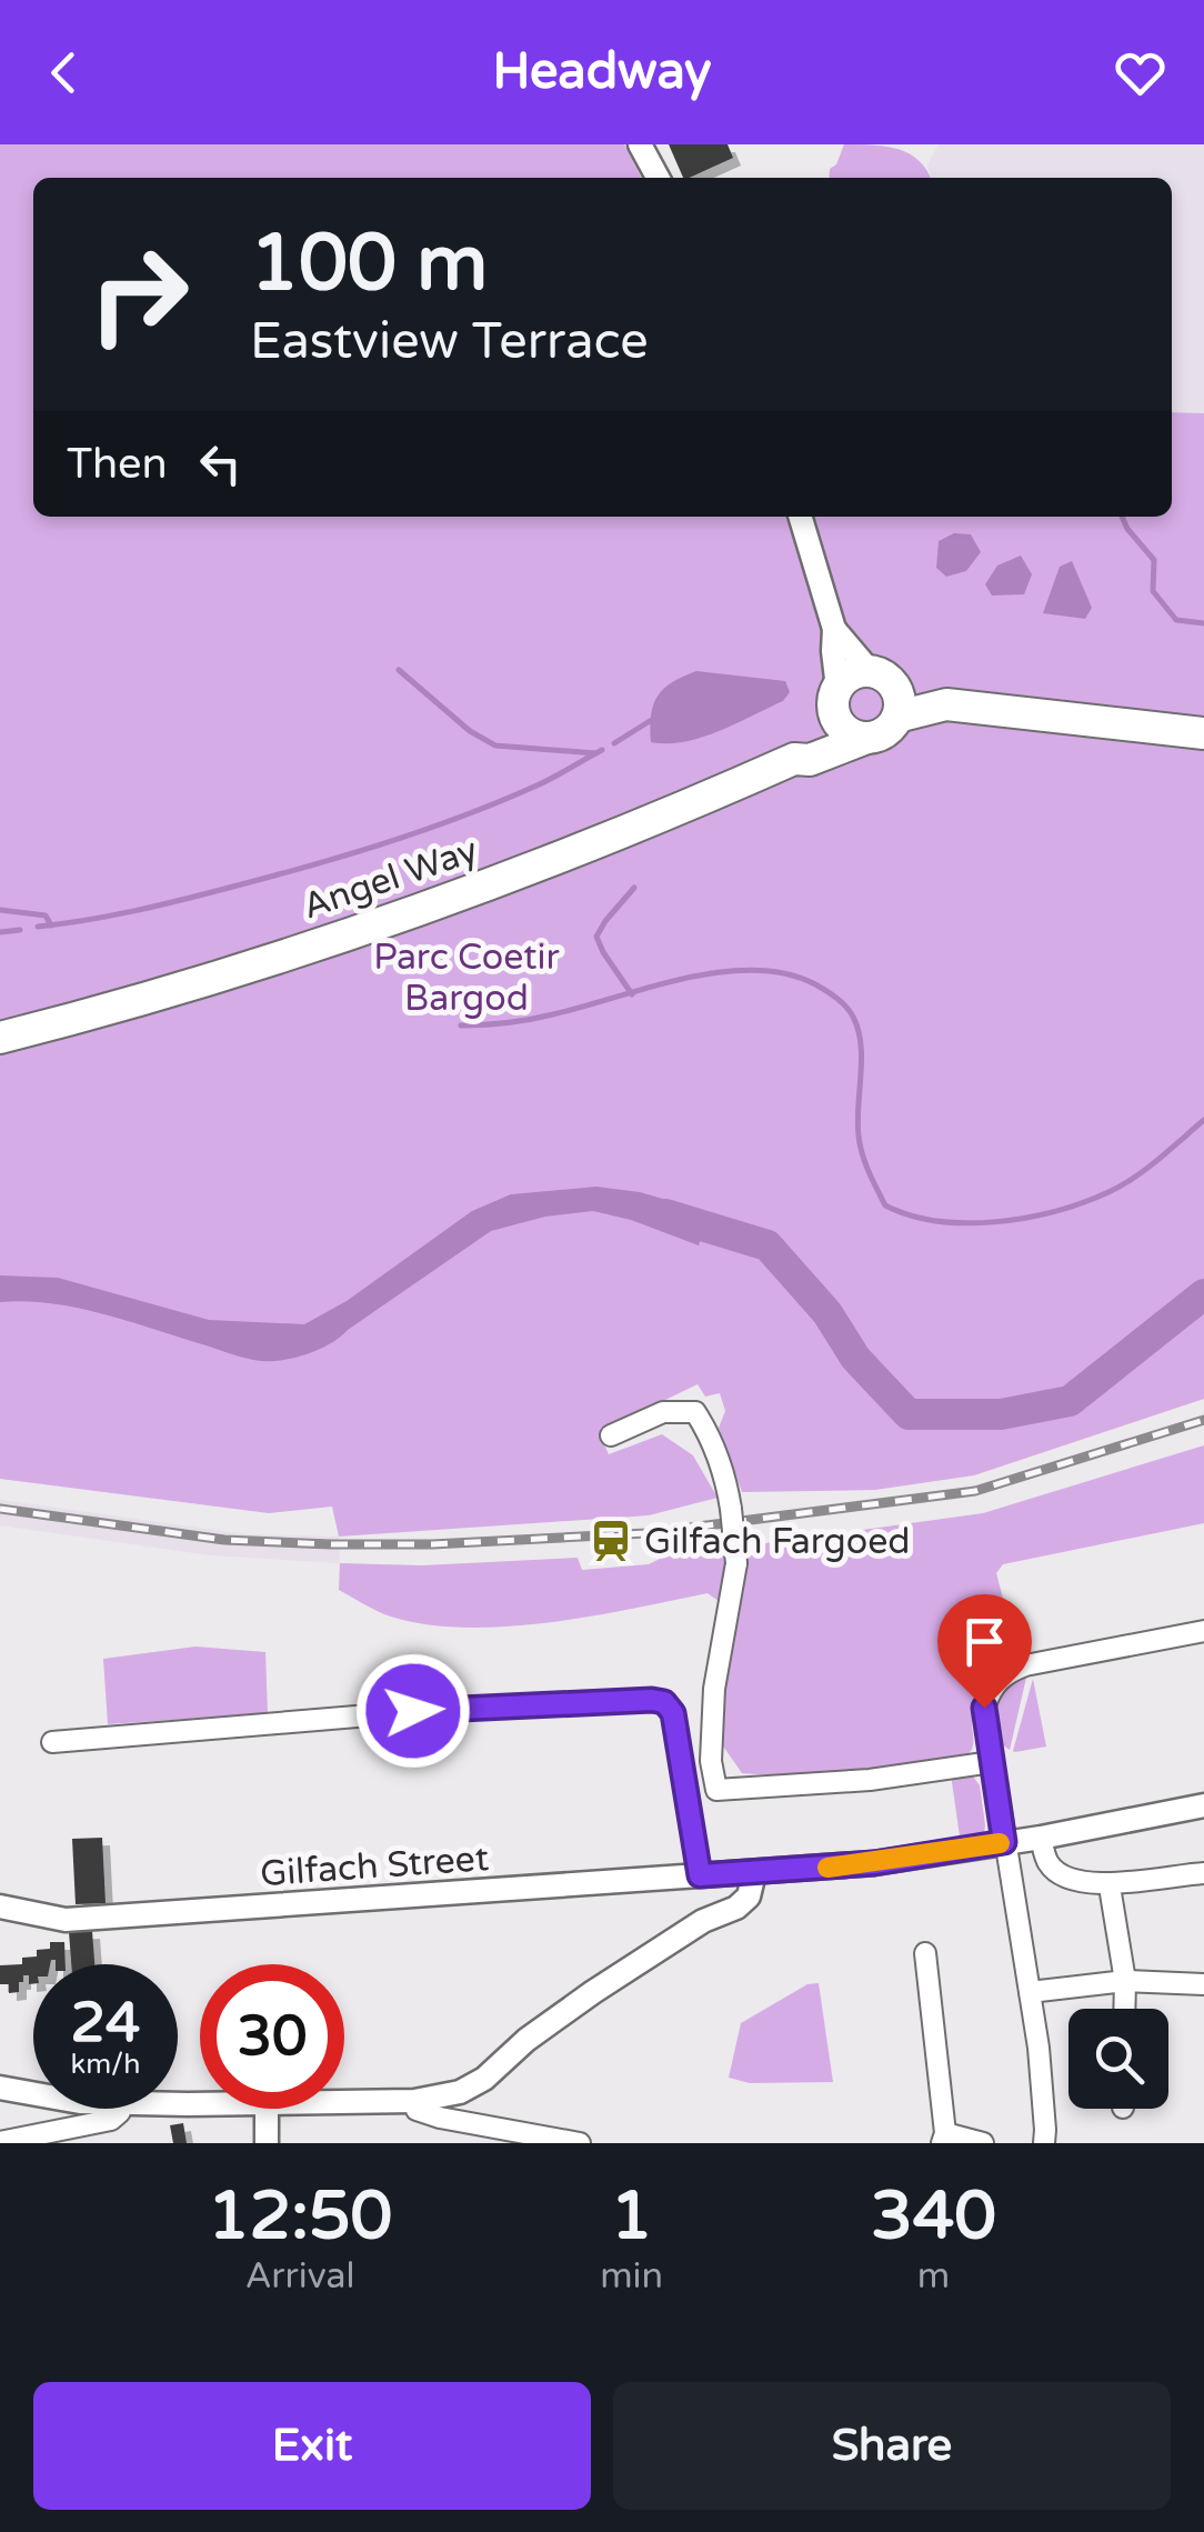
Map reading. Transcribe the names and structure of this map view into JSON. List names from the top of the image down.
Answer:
{
  "streets": {
    "main road": ["Angel Way"],
    "street": ["Gilfach Street"]
  },
  "parks": ["Parc Coetir Bargod"],
  "places": {
    "station": ["Gilfach Fargoed"]
  },
  "page": {
    "header": "Headway",
    "turn": ["100 m", "Eastview Terrace"],
    "then": "Then",
    "speed": "24 km/h",
    "limit": "30",
    "eta": [
      "12:50",
      "Arrival",
      "1",
      "min",
      "340",
      "m"
    ],
    "buttons": ["Exit", "Share"]
  }
}
